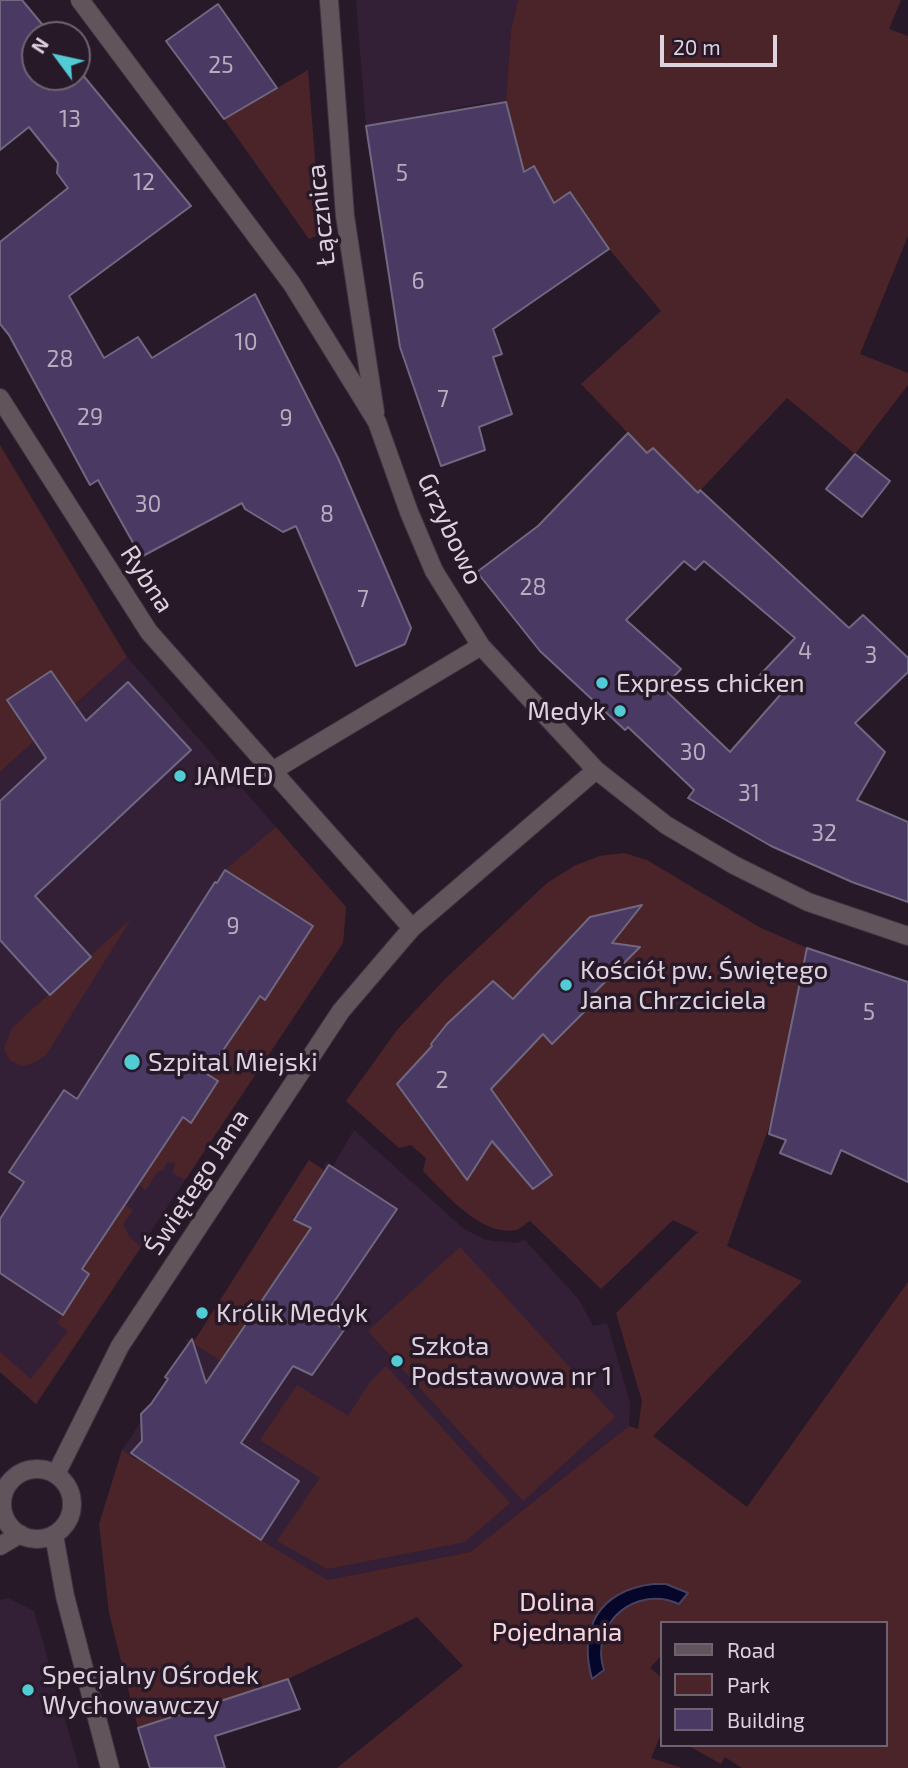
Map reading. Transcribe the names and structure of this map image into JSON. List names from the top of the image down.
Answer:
{
  "streets": {
    "street": [
      "Łącznica",
      "Grzybowo",
      "Rybna",
      "Świętego Jana"
    ]
  },
  "crossings": [
    ["Łącznica", "Grzybowo"],
    ["Grzybowo", "Świętego Jana"],
    ["Rybna", "Świętego Jana"]
  ],
  "parks": ["Dolina Pojednania"],
  "places": [
    "Express chicken",
    "Medyk",
    "JAMED",
    "Kościół pw. Świętego Jana Chrzciciela",
    "Szpital Miejski",
    "Królik Medyk",
    "Szkoła Podstawowa nr 1",
    "Specjalny Ośrodek Wychowawczy"
  ],
  "house_numbers": [
    "25",
    "13",
    "5",
    "12",
    "6",
    "10",
    "28",
    "7",
    "29",
    "9",
    "30",
    "8",
    "28",
    "7",
    "4",
    "3",
    "30",
    "31",
    "32",
    "9",
    "5",
    "2"
  ],
  "legend": ["Road", "Park", "Building"],
  "scale_bar": "20 m",
  "north": "top left"
}
